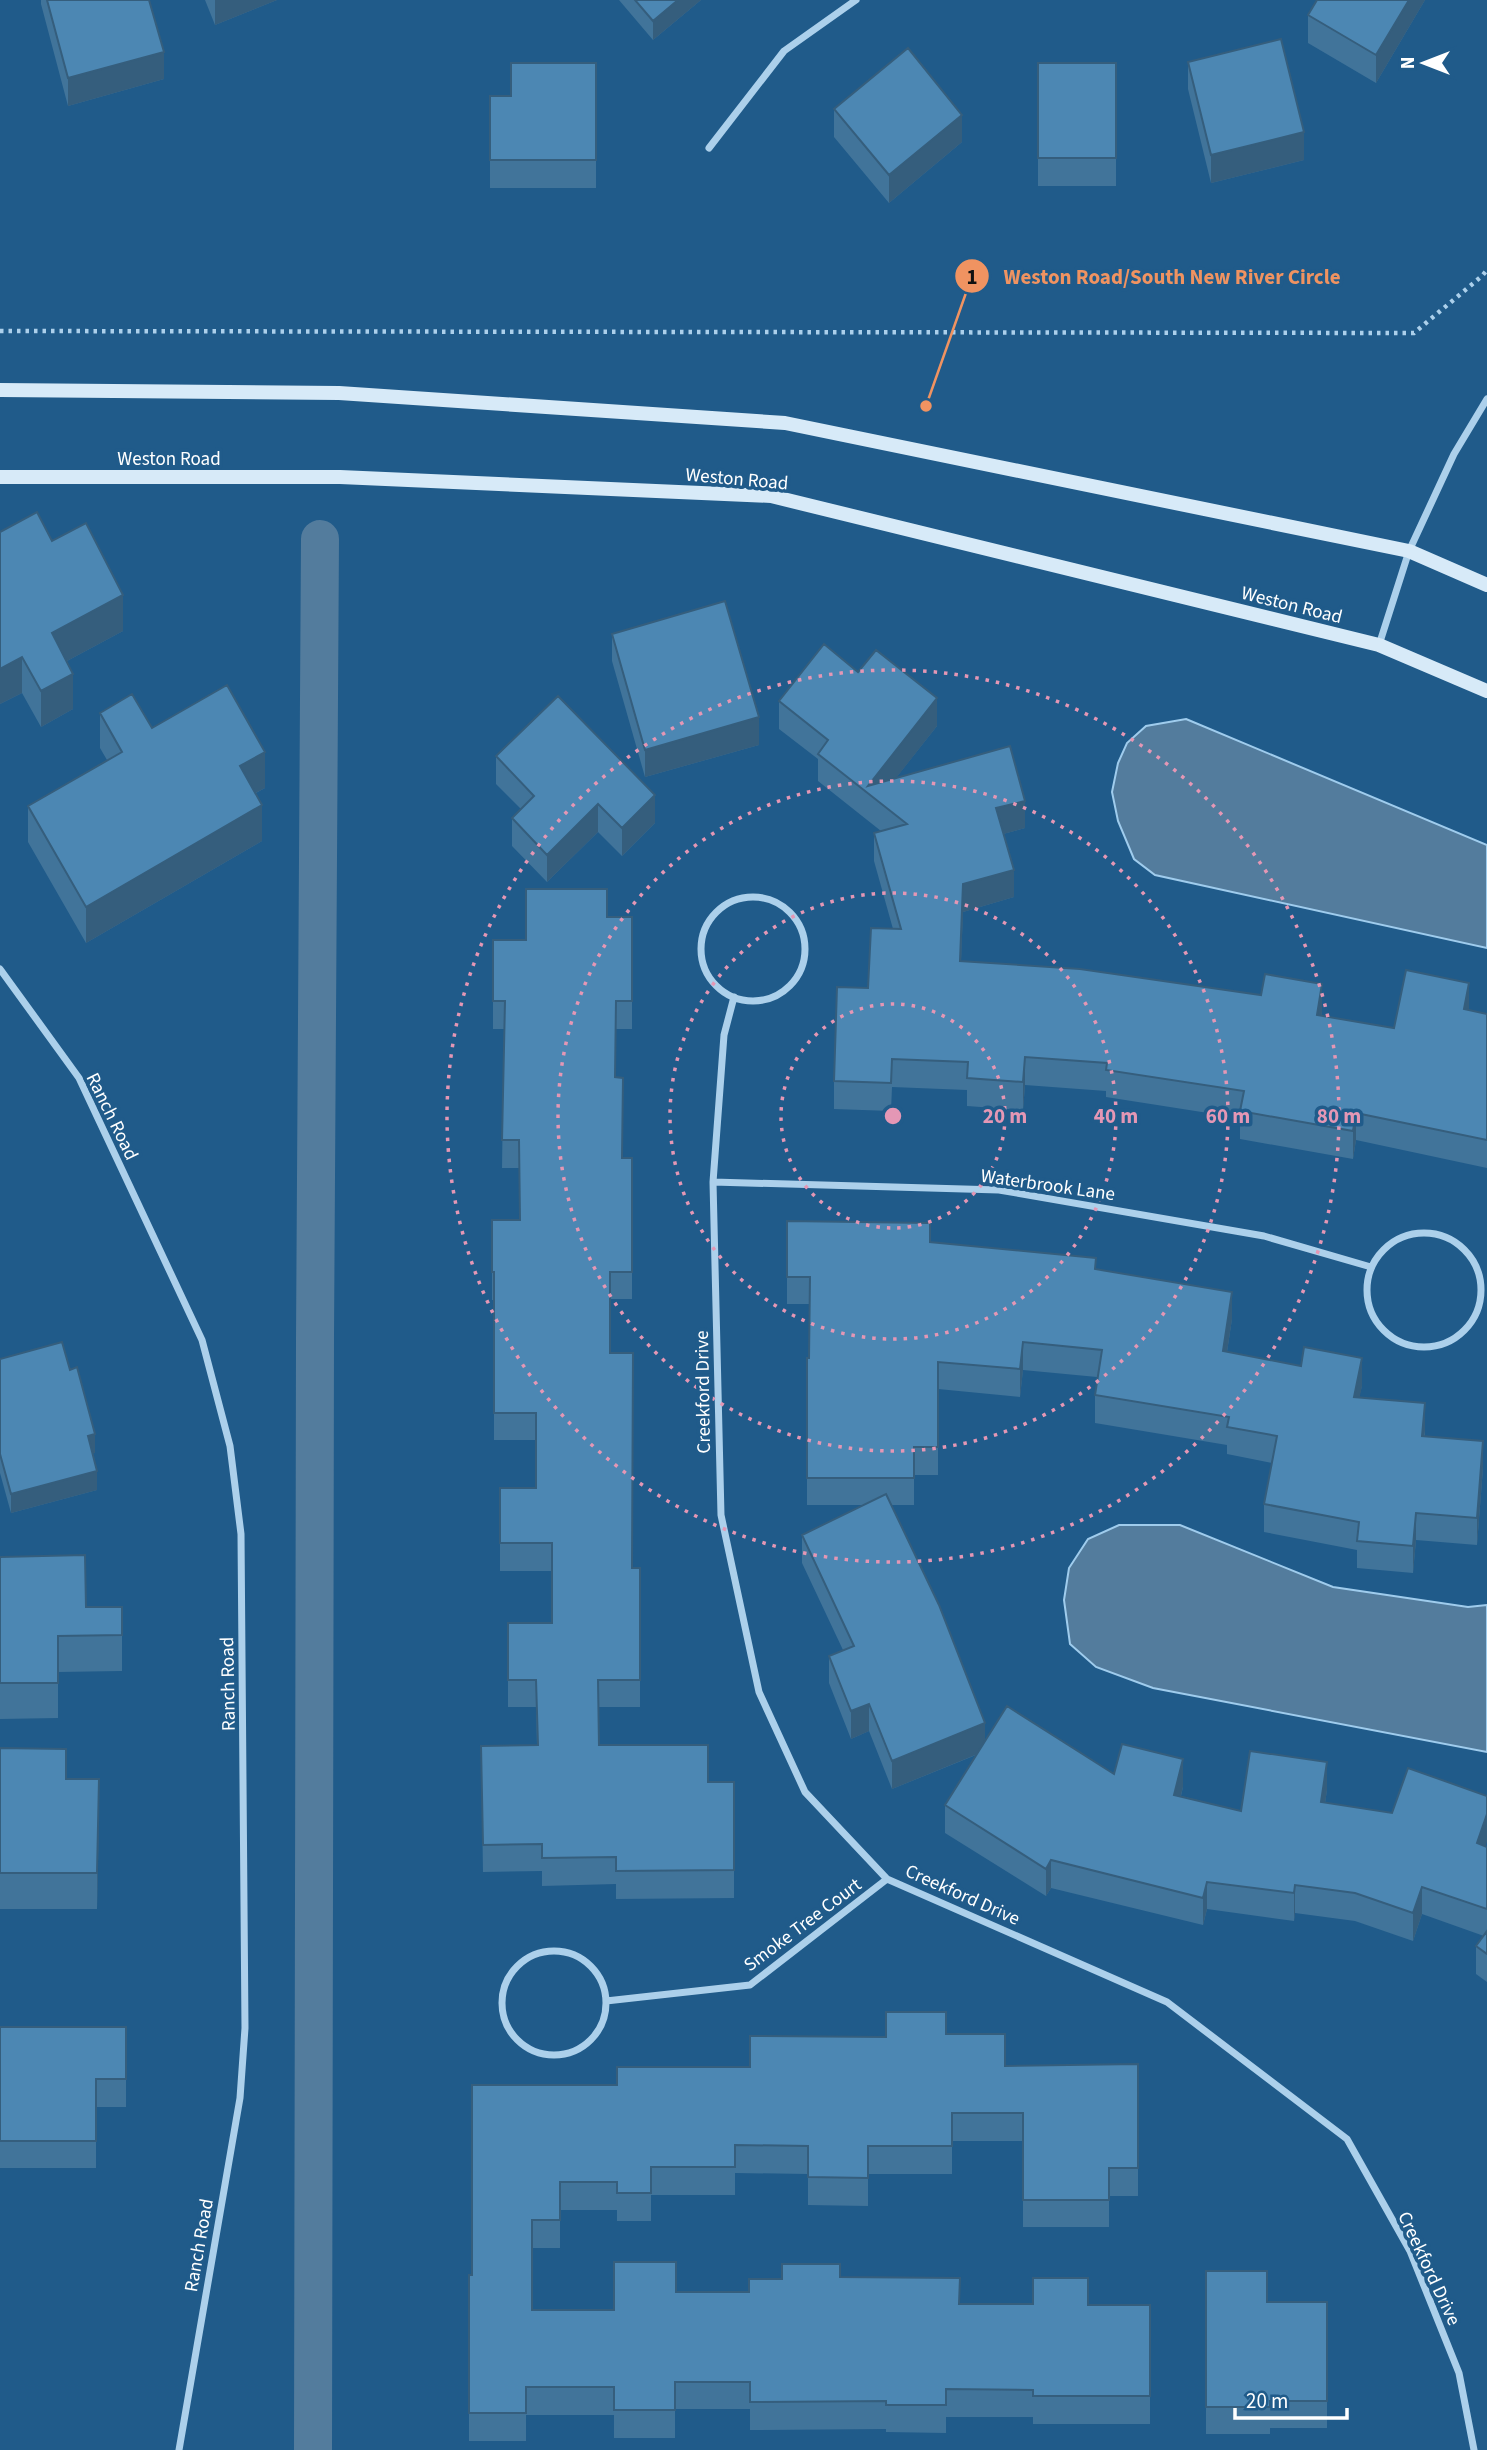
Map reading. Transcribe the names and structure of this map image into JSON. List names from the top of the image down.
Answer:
{
  "streets": {
    "main road": ["Weston Road"],
    "street": [
      "Ranch Road",
      "Waterbrook Lane",
      "Creekford Drive",
      "Smoke Tree Court"
    ]
  },
  "crossings": [
    ["Waterbrook Lane", "Creekford Drive"],
    ["Creekford Drive", "Smoke Tree Court"]
  ],
  "places": ["Weston Road/South New River Circle"],
  "scale_bar": "20 m",
  "north": "left",
  "rings": [
    "20 m",
    "40 m",
    "60 m",
    "80 m"
  ]
}
